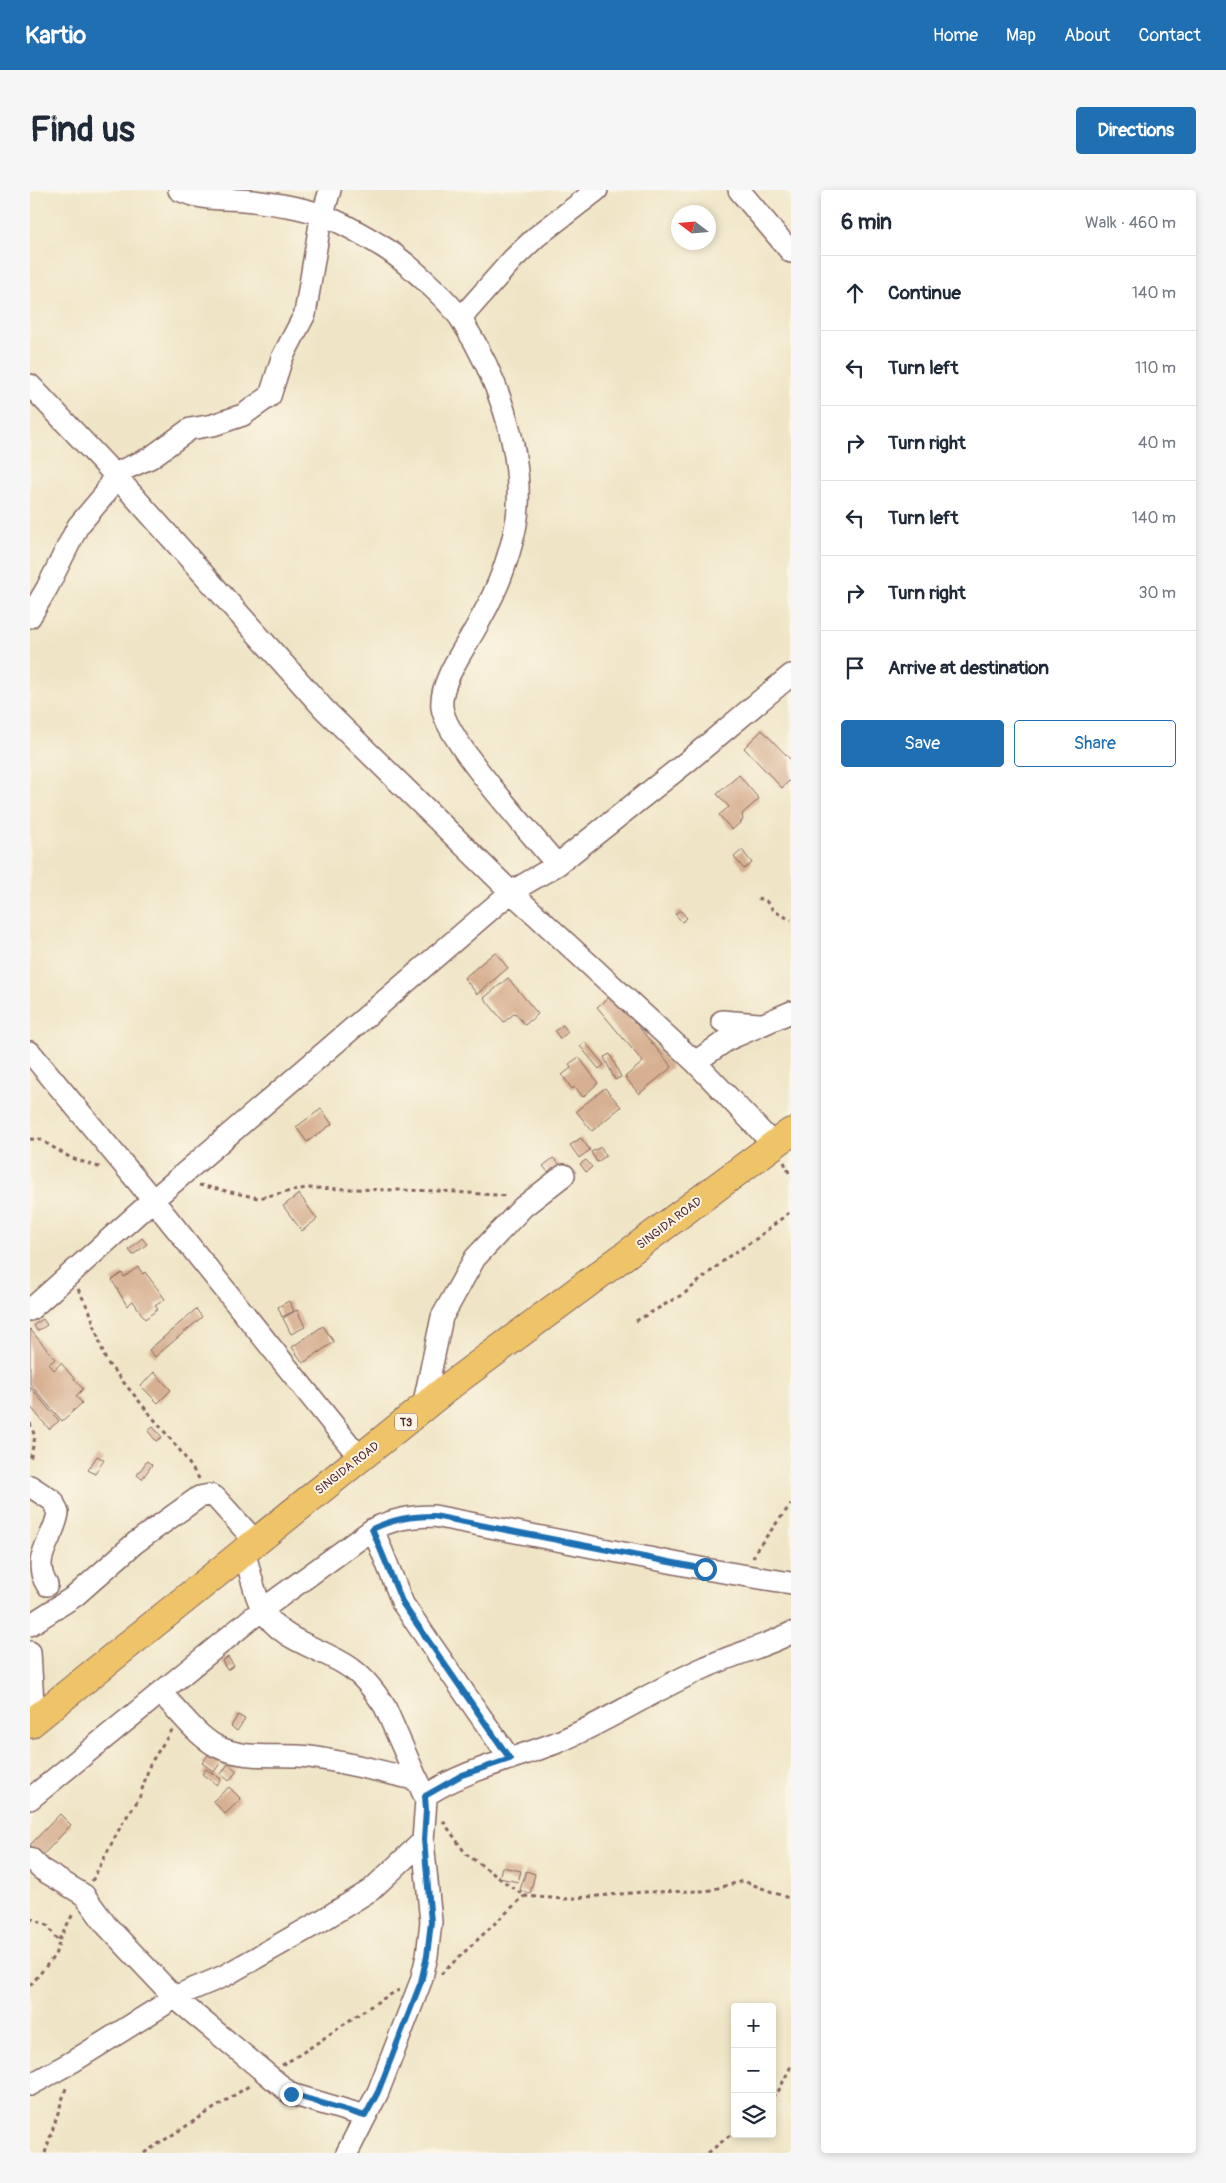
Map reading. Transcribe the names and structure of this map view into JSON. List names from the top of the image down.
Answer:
{
  "streets": {
    "highway": ["SINGIDA ROAD", "T3"]
  },
  "north": "left",
  "page": {
    "header": "Kartio",
    "nav": [
      "Home",
      "Map",
      "About",
      "Contact"
    ],
    "buttons": [
      "Directions",
      ["Save", "Share"]
    ],
    "title": "Find us",
    "heading": ["6 min", "Walk · 460 m"],
    "list": [
      ["Continue", "140 m"],
      ["Turn left", "110 m"],
      ["Turn right", "40 m"],
      ["Turn left", "140 m"],
      ["Turn right", "30 m"],
      "Arrive at destination"
    ],
    "map_buttons": ["+", "−"]
  }
}
